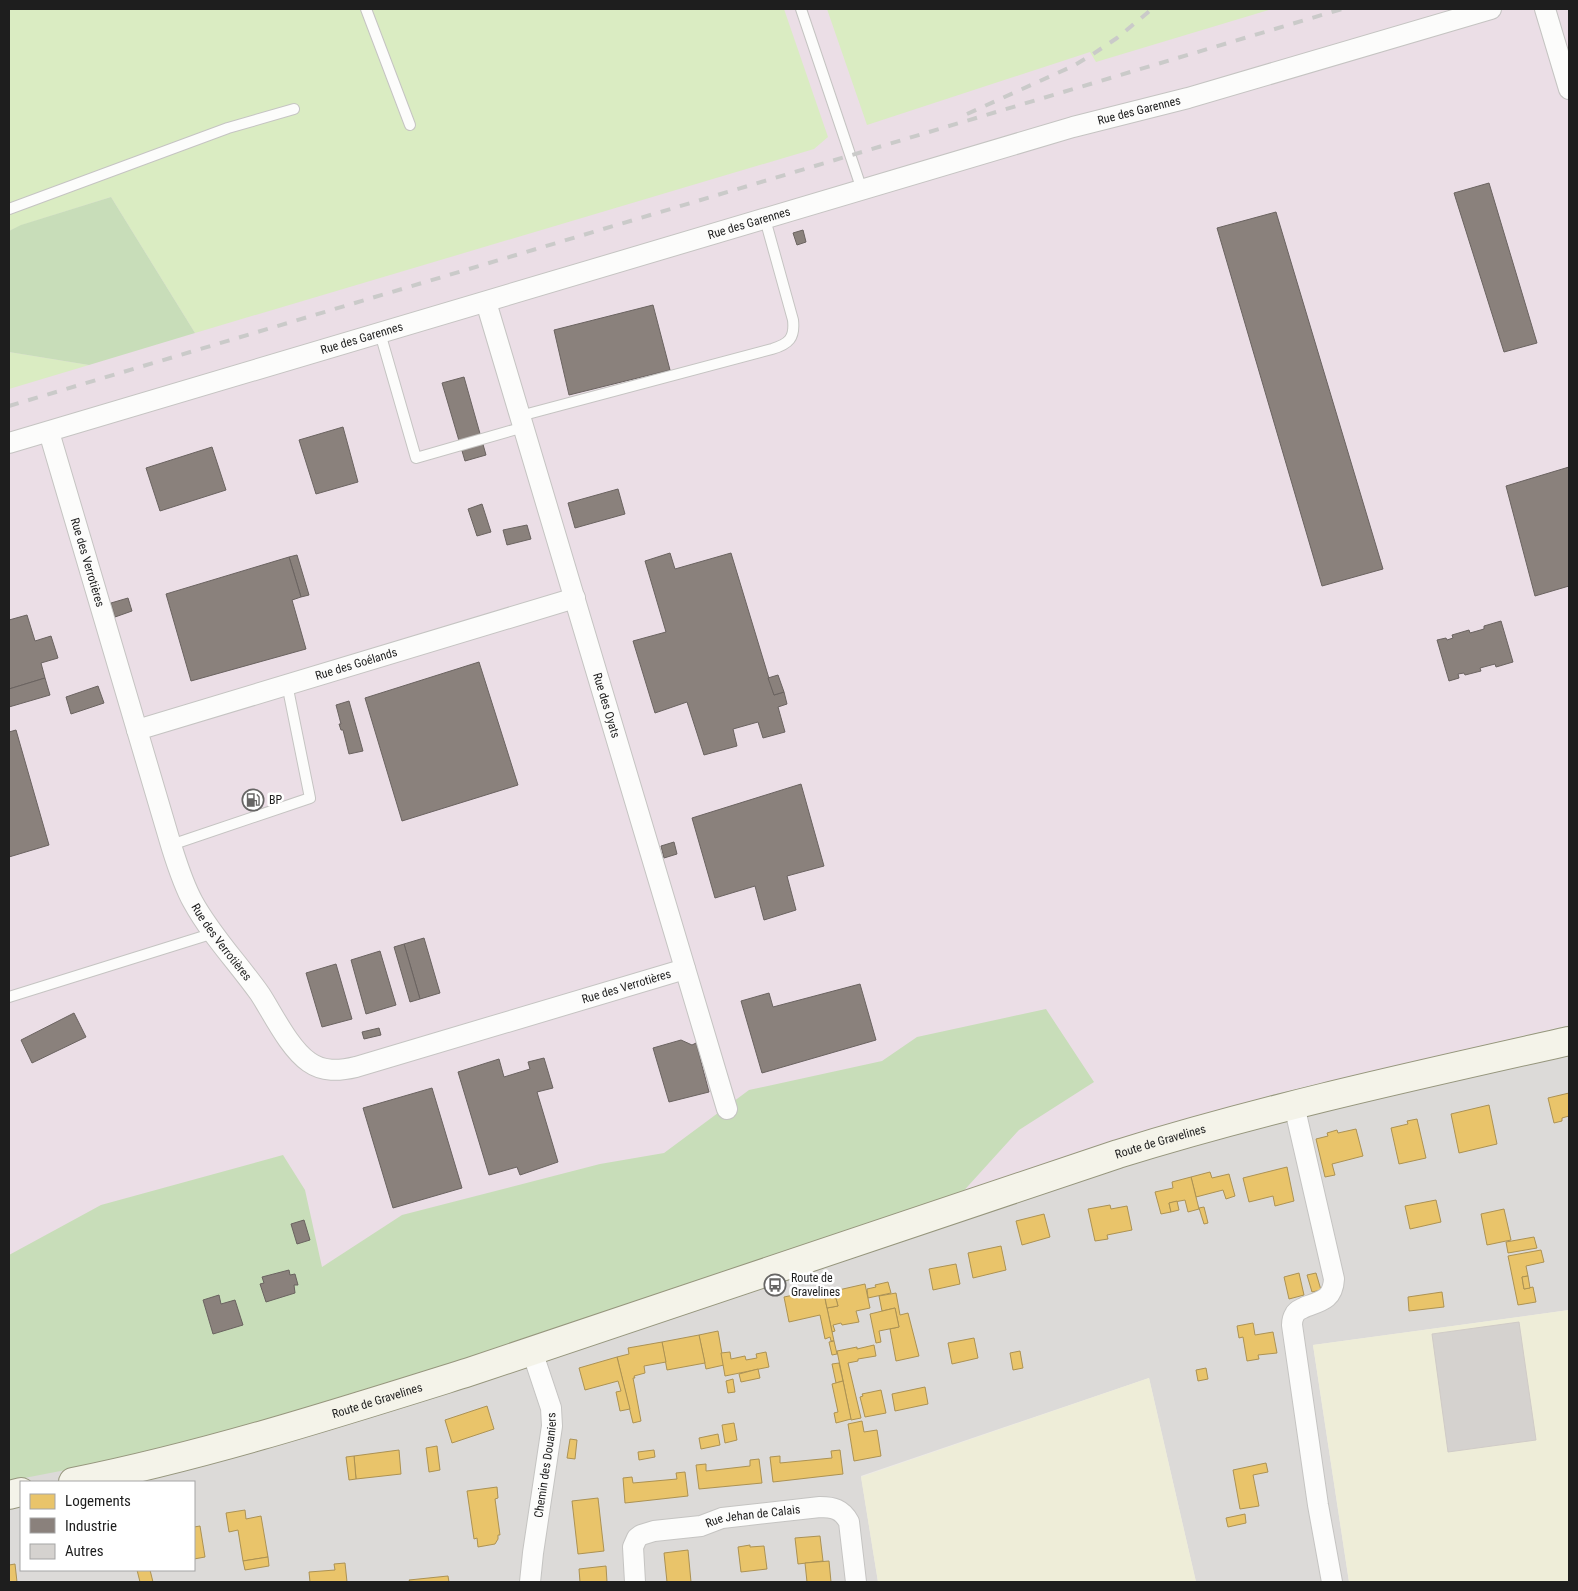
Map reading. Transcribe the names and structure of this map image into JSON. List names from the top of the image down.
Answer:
{
  "streets": {
    "main road": ["Route de Gravelines"],
    "street": [
      "Rue des Garennes",
      "Rue des Verrotières",
      "Rue des Goélands",
      "Rue des Oyats",
      "Chemin des Douaniers",
      "Rue Jehan de Calais"
    ]
  },
  "crossings": [
    ["Rue des Garennes", "Rue des Verrotières"],
    ["Rue des Garennes", "Rue des Oyats"],
    ["Rue des Verrotières", "Rue des Goélands"],
    ["Rue des Verrotières", "Rue des Oyats"],
    ["Rue des Goélands", "Rue des Oyats"],
    ["Route de Gravelines", "Chemin des Douaniers"]
  ],
  "places": {
    "fuel station": ["BP"],
    "bus stop": ["Route de Gravelines"]
  },
  "legend": ["Logements", "Industrie", "Autres"]
}
